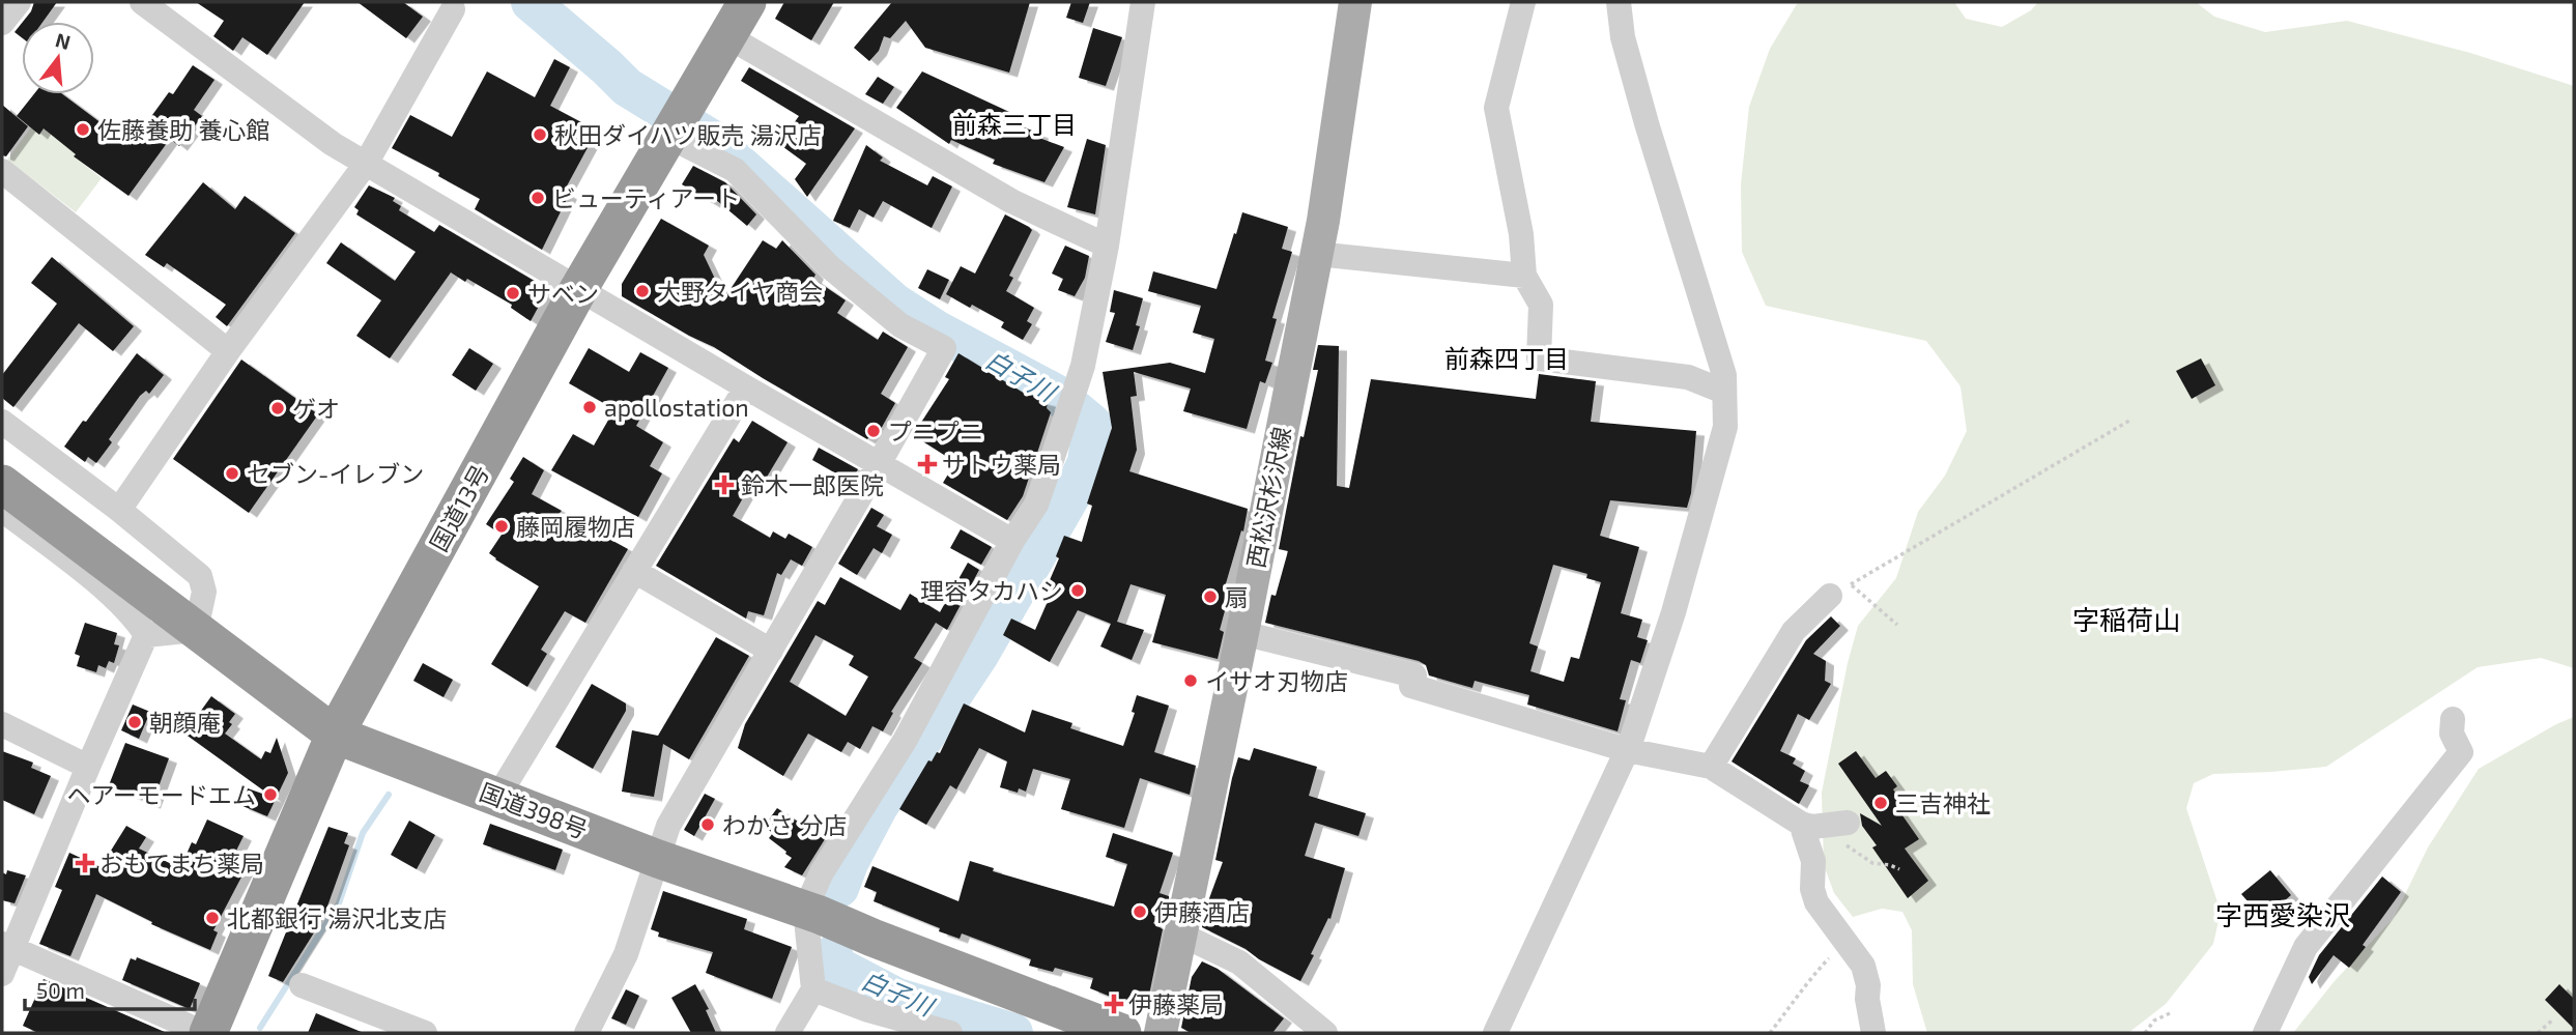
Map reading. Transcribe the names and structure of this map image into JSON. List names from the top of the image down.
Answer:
{
  "streets": {
    "highway": ["国道13号", "国道398号"],
    "main road": ["西松沢杉沢線"]
  },
  "crossings": [
    ["国道13号", "国道398号"]
  ],
  "districts": [
    "前森三丁目",
    "前森四丁目",
    "字稲荷山",
    "字西愛染沢"
  ],
  "water": ["白子川"],
  "places": {
    "other": [
      "佐藤養助 養心館",
      "秋田ダイハツ販売 湯沢店",
      "ビューティアート",
      "大野タイヤ商会",
      "サベン",
      "apollostation",
      "ゲオ",
      "プニプニ",
      "セブン-イレブン",
      "藤岡履物店",
      "理容タカハシ",
      "扇",
      "イサオ刃物店",
      "朝顔庵",
      "ヘアーモードエム",
      "三吉神社",
      "わかさ 分店",
      "伊藤酒店",
      "北都銀行 湯沢北支店"
    ],
    "health": [
      "サトウ薬局",
      "鈴木一郎医院",
      "おもてまち薬局",
      "伊藤薬局"
    ]
  },
  "scale_bar": "50 m",
  "north": "top"
}
